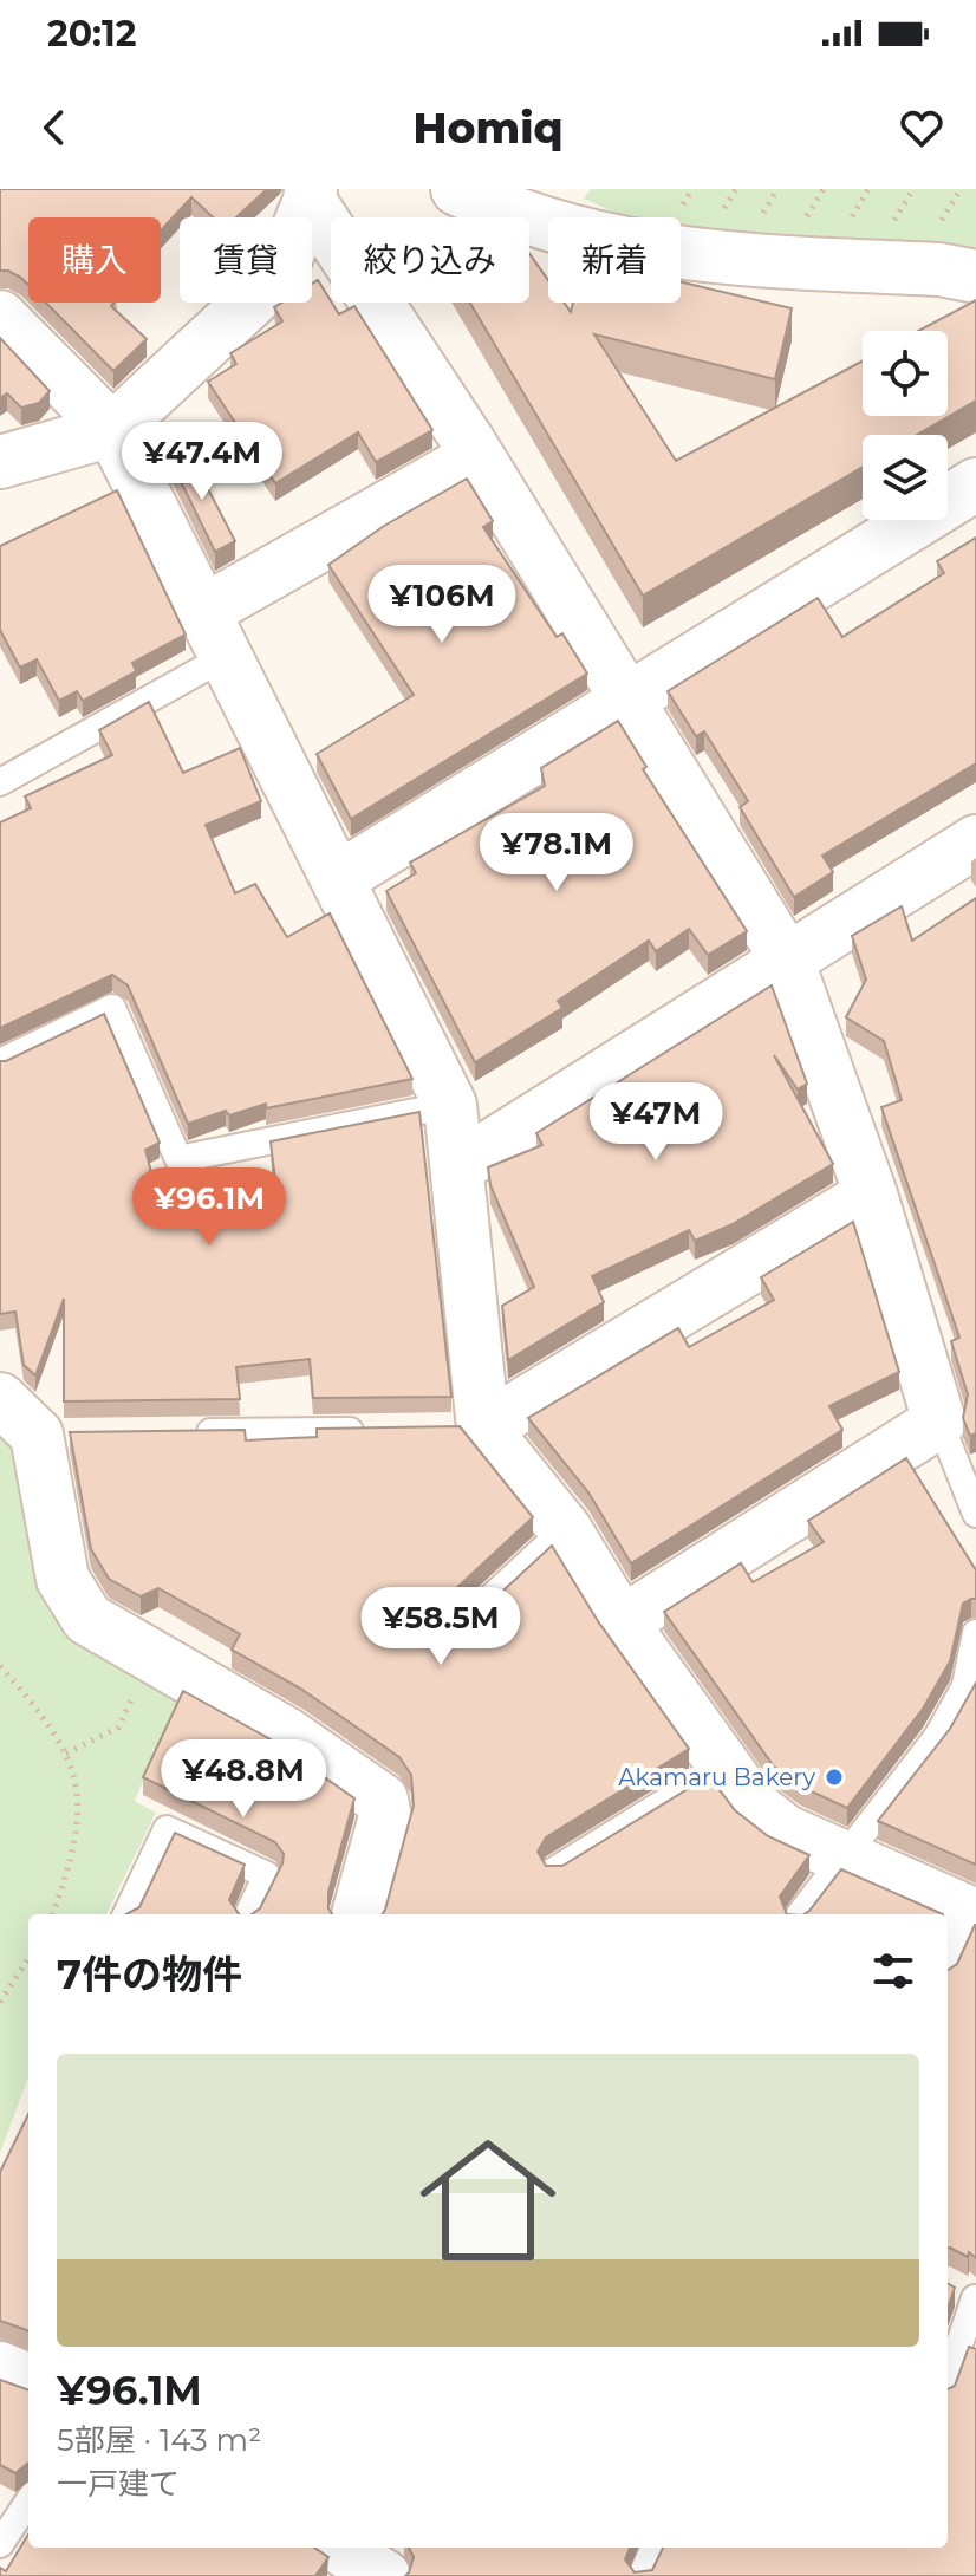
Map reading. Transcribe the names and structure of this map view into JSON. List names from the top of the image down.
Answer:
{
  "places": ["Akamaru Bakery"],
  "page": {
    "status": "20:12",
    "header": "Homiq",
    "chip": [
      "購入",
      "賃貸",
      "絞り込み",
      "新着"
    ],
    "price": [
      "¥47.4M",
      "¥106M",
      "¥78.1M",
      "¥47M",
      "¥96.1M",
      "¥58.5M",
      "¥48.8M"
    ],
    "heading": "7件の物件",
    "list": [
      {
        "name": "¥96.1M",
        "note": "5部屋 · 143 m² · 一戸建て"
      }
    ]
  }
}
